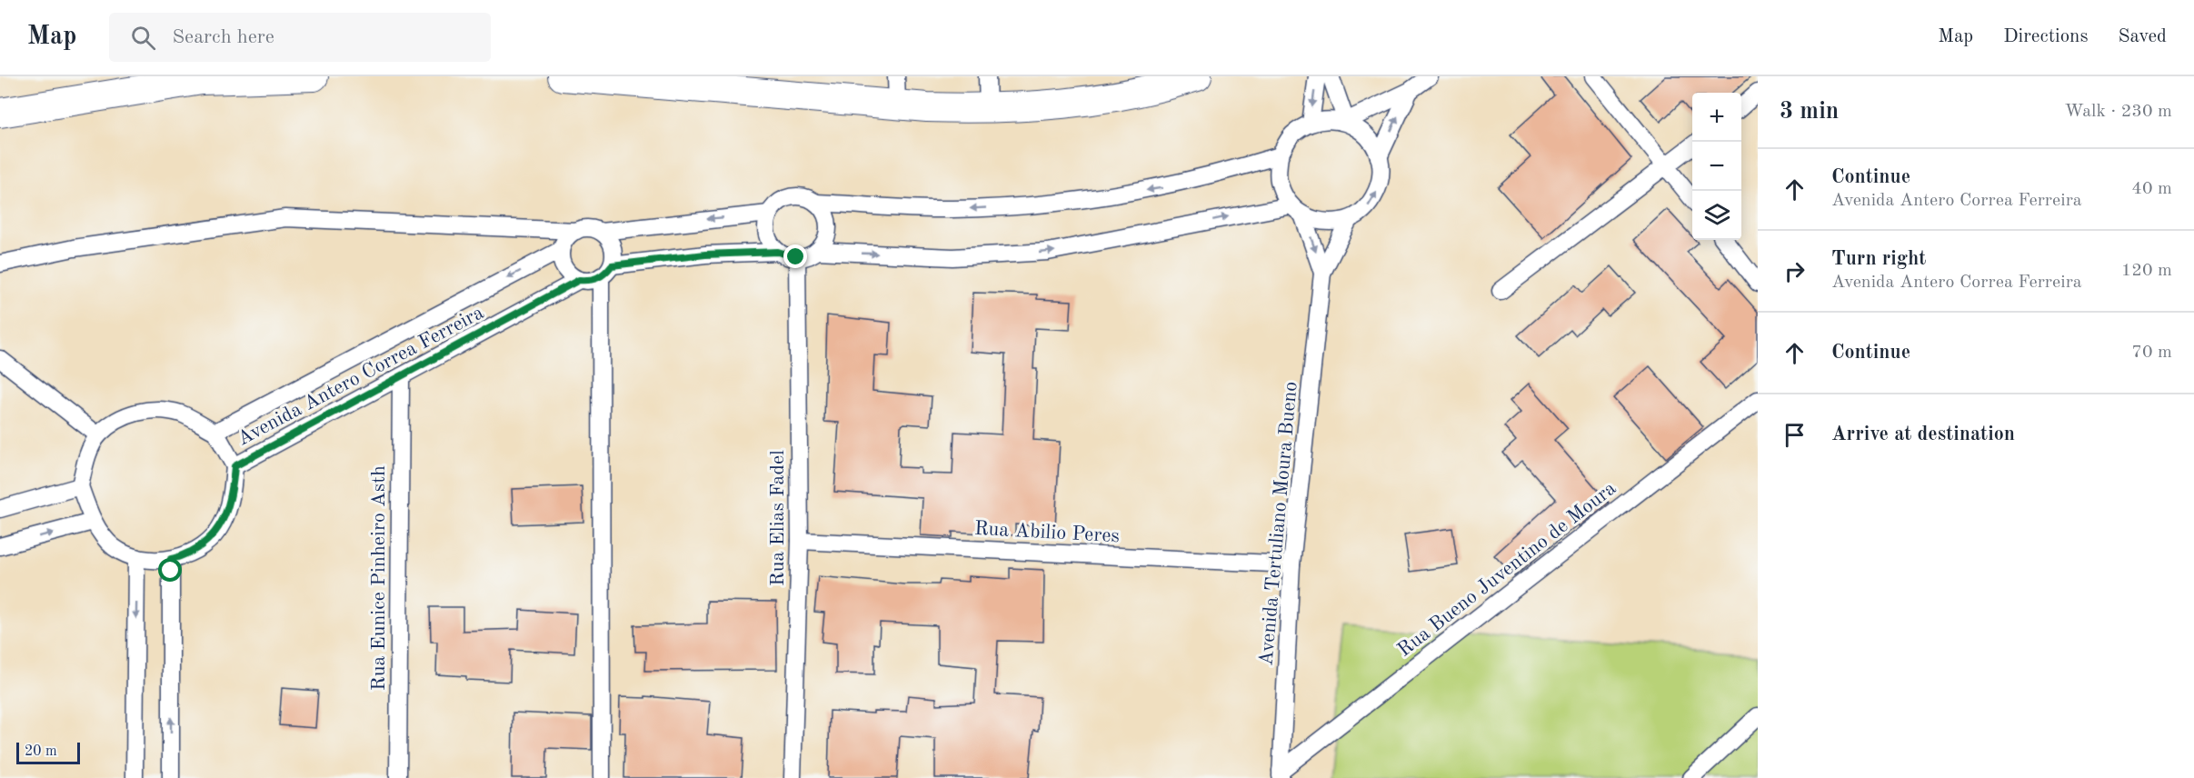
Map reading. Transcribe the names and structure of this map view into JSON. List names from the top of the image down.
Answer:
{
  "streets": {
    "street": [
      "Avenida Antero Correa Ferreira",
      "Rua Elias Fadel",
      "Avenida Tertuliano Moura Bueno",
      "Rua Abilio Peres",
      "Rua Bueno Juventino de Moura",
      "Rua Eunice Pinheiro Asth"
    ]
  },
  "crossings": [
    ["Avenida Antero Correa Ferreira", "Rua Eunice Pinheiro Asth"],
    ["Rua Elias Fadel", "Rua Abilio Peres"],
    ["Avenida Tertuliano Moura Bueno", "Rua Abilio Peres"],
    ["Avenida Tertuliano Moura Bueno", "Rua Bueno Juventino de Moura"]
  ],
  "scale_bar": "20 m",
  "page": {
    "header": "Map",
    "search": "Search here",
    "nav": ["Map", "Directions", "Saved"],
    "heading": ["3 min", "Walk · 230 m"],
    "map_buttons": ["+", "−"],
    "list": [
      ["Continue", "Avenida Antero Correa Ferreira", "40 m"],
      ["Turn right", "Avenida Antero Correa Ferreira", "120 m"],
      ["Continue", "70 m"],
      "Arrive at destination"
    ],
    "scale": "20 m"
  }
}
